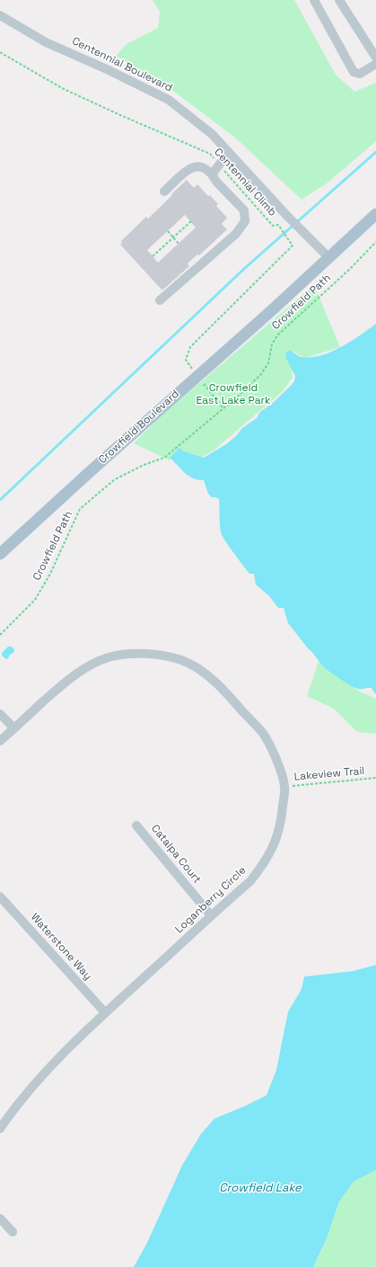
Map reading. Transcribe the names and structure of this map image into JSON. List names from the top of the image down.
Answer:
{
  "streets": {
    "main road": ["Crowfield Boulevard"],
    "street": [
      "Centennial Boulevard",
      "Catalpa Court",
      "Loganberry Circle",
      "Waterstone Way"
    ],
    "path": ["Centennial Climb", "Crowfield Path", "Lakeview Trail"]
  },
  "crossings": [
    ["Centennial Boulevard", "Crowfield Boulevard"],
    ["Centennial Climb", "Crowfield Path"],
    ["Centennial Climb", "Crowfield Boulevard"],
    ["Lakeview Trail", "Loganberry Circle"],
    ["Catalpa Court", "Loganberry Circle"],
    ["Loganberry Circle", "Waterstone Way"]
  ],
  "water": ["Crowfield Lake"],
  "parks": ["Crowfield East Lake Park"]
}
